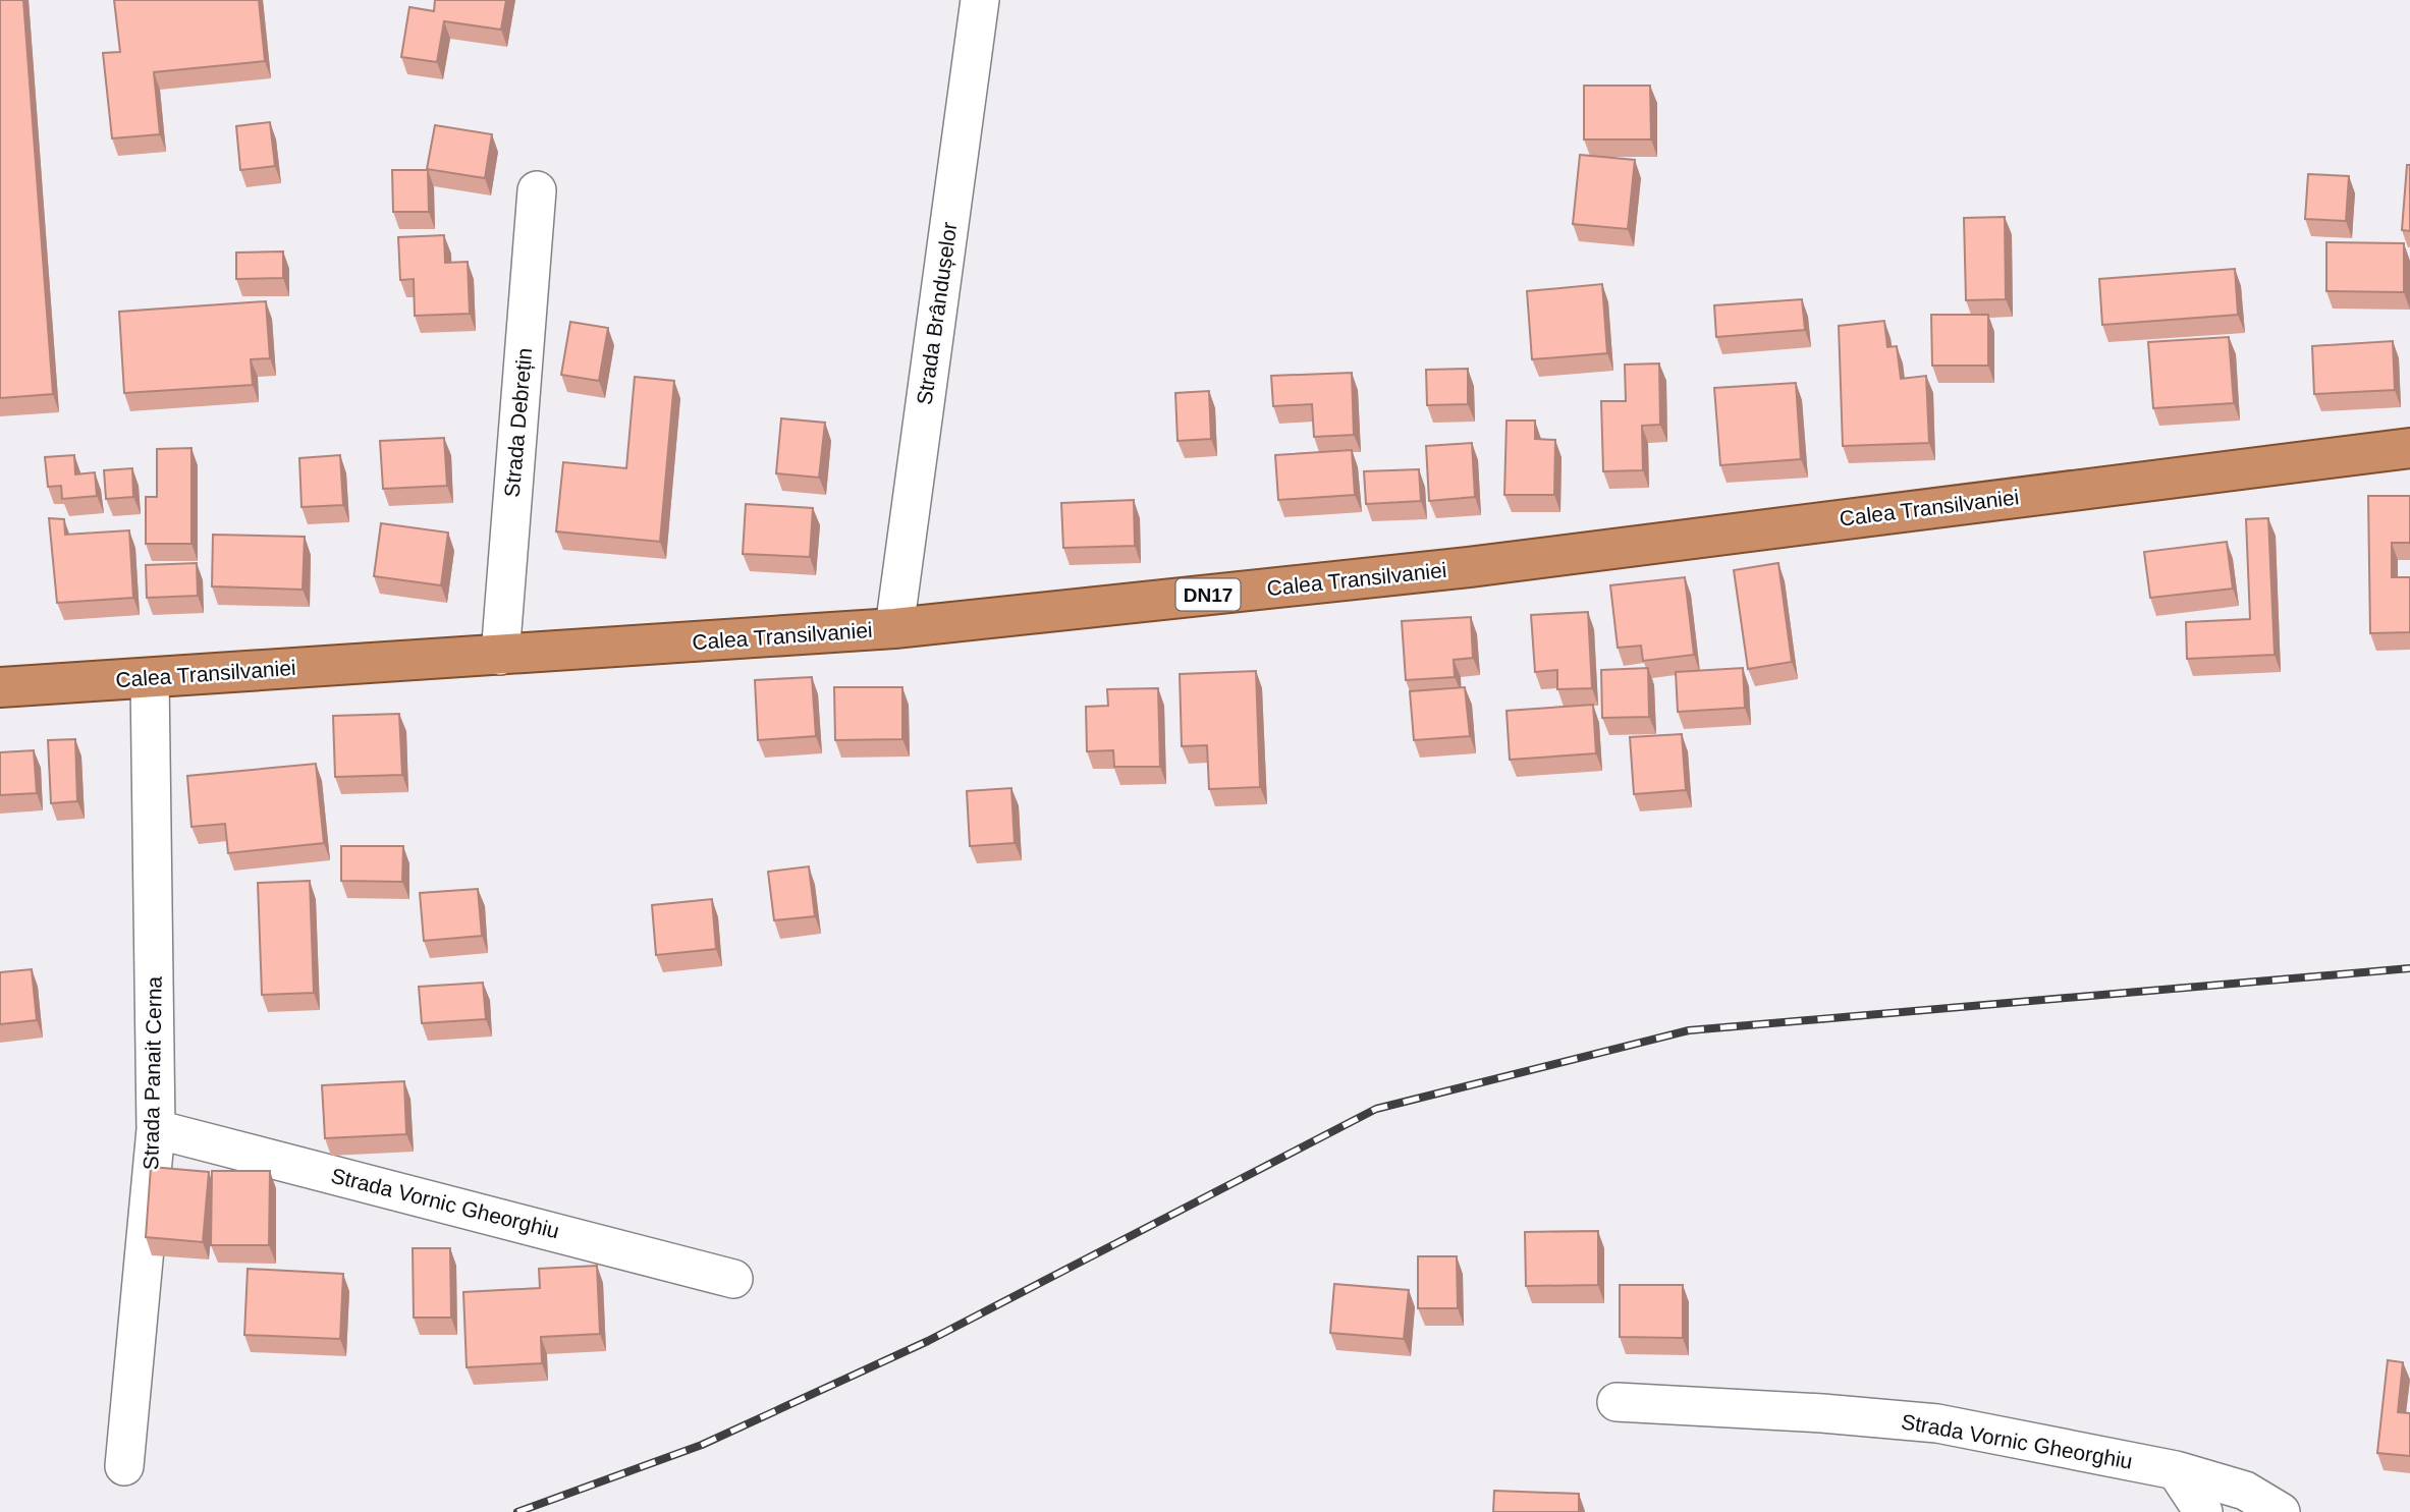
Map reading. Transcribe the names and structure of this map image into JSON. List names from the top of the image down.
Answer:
{
  "streets": {
    "highway": ["Calea Transilvaniei", "DN17"],
    "street": [
      "Strada Brândușelor",
      "Strada Debrețin",
      "Strada Panait Cerna",
      "Strada Vornic Gheorghiu"
    ]
  },
  "crossings": [
    ["Strada Brândușelor", "Calea Transilvaniei"],
    ["Strada Debrețin", "Calea Transilvaniei"],
    ["Calea Transilvaniei", "Strada Panait Cerna"],
    ["Strada Panait Cerna", "Strada Vornic Gheorghiu"]
  ]
}
